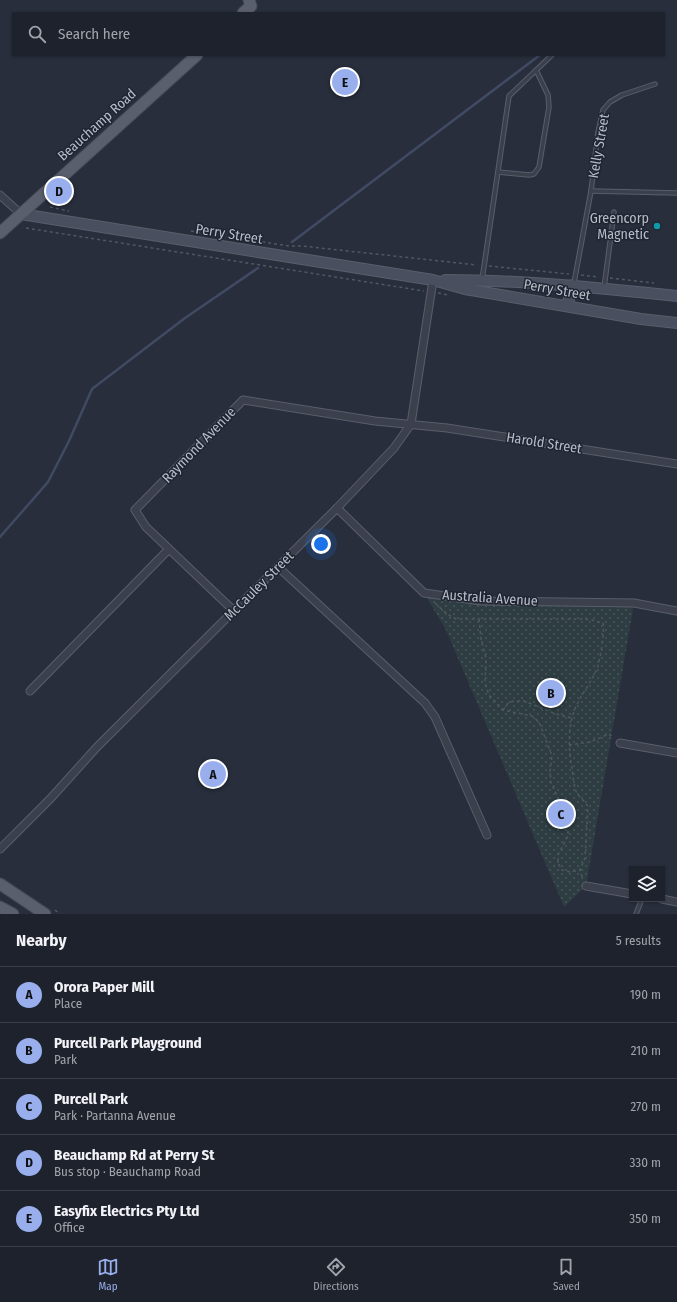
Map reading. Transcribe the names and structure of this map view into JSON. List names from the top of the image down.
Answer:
{
  "streets": {
    "main road": ["Beauchamp Road"],
    "street": [
      "Perry Street",
      "Harold Street",
      "Raymond Avenue",
      "McCauley Street",
      "Australia Avenue"
    ],
    "lane": ["Kelly Street"]
  },
  "crossings": [
    ["Beauchamp Road", "Perry Street"],
    ["Kelly Street", "Perry Street"],
    ["Perry Street", "McCauley Street"],
    ["Harold Street", "Raymond Avenue"],
    ["Harold Street", "McCauley Street"],
    ["Raymond Avenue", "McCauley Street"],
    ["McCauley Street", "Australia Avenue"]
  ],
  "places": ["Greencorp Magnetic"],
  "page": {
    "search": "Search here",
    "pins": [
      "E",
      "D",
      "B",
      "A",
      "C"
    ],
    "heading": ["Nearby", "5 results"],
    "list": [
      {
        "mark": "A",
        "name": "Orora Paper Mill",
        "note": "Place",
        "value": "190 m"
      },
      {
        "mark": "B",
        "name": "Purcell Park Playground",
        "note": "Park",
        "value": "210 m"
      },
      {
        "mark": "C",
        "name": "Purcell Park",
        "note": "Park · Partanna Avenue",
        "value": "270 m"
      },
      {
        "mark": "D",
        "name": "Beauchamp Rd at Perry St",
        "note": "Bus stop · Beauchamp Road",
        "value": "330 m"
      },
      {
        "mark": "E",
        "name": "Easyfix Electrics Pty Ltd",
        "note": "Office",
        "value": "350 m"
      }
    ],
    "nav": ["Map", "Directions", "Saved"]
  }
}
